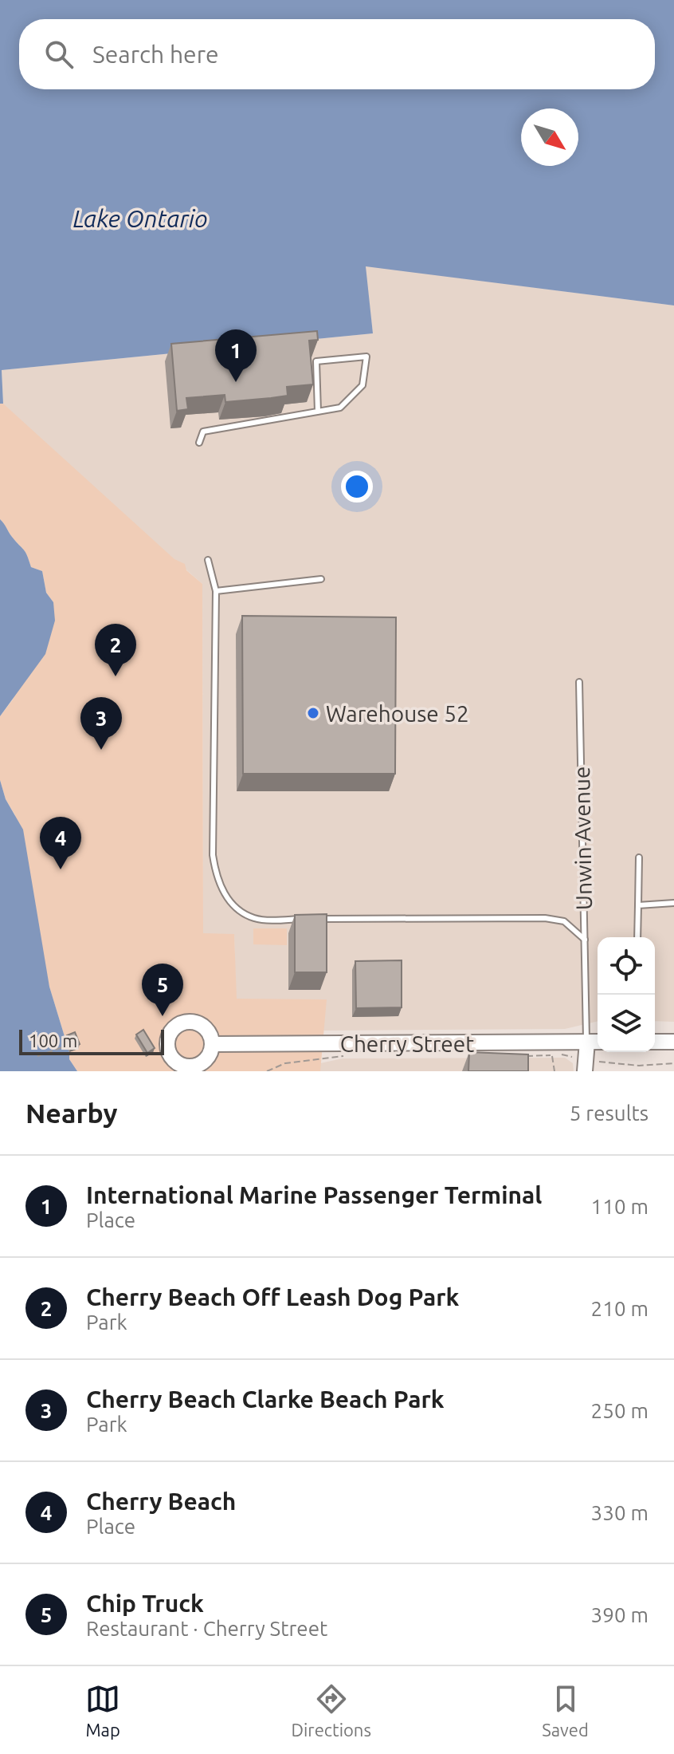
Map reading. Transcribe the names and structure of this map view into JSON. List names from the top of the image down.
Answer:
{
  "streets": {
    "street": ["Unwin Avenue", "Cherry Street"]
  },
  "crossings": [
    ["Unwin Avenue", "Cherry Street"]
  ],
  "water": ["Lake Ontario"],
  "places": ["Warehouse 52"],
  "scale_bar": "100 m",
  "north": "bottom right",
  "page": {
    "search": "Search here",
    "pins": [
      "1",
      "2",
      "3",
      "4",
      "5"
    ],
    "scale": "100 m",
    "heading": ["Nearby", "5 results"],
    "list": [
      {
        "mark": "1",
        "name": "International Marine Passenger Terminal",
        "note": "Place",
        "value": "110 m"
      },
      {
        "mark": "2",
        "name": "Cherry Beach Off Leash Dog Park",
        "note": "Park",
        "value": "210 m"
      },
      {
        "mark": "3",
        "name": "Cherry Beach Clarke Beach Park",
        "note": "Park",
        "value": "250 m"
      },
      {
        "mark": "4",
        "name": "Cherry Beach",
        "note": "Place",
        "value": "330 m"
      },
      {
        "mark": "5",
        "name": "Chip Truck",
        "note": "Restaurant · Cherry Street",
        "value": "390 m"
      }
    ],
    "nav": ["Map", "Directions", "Saved"]
  }
}
